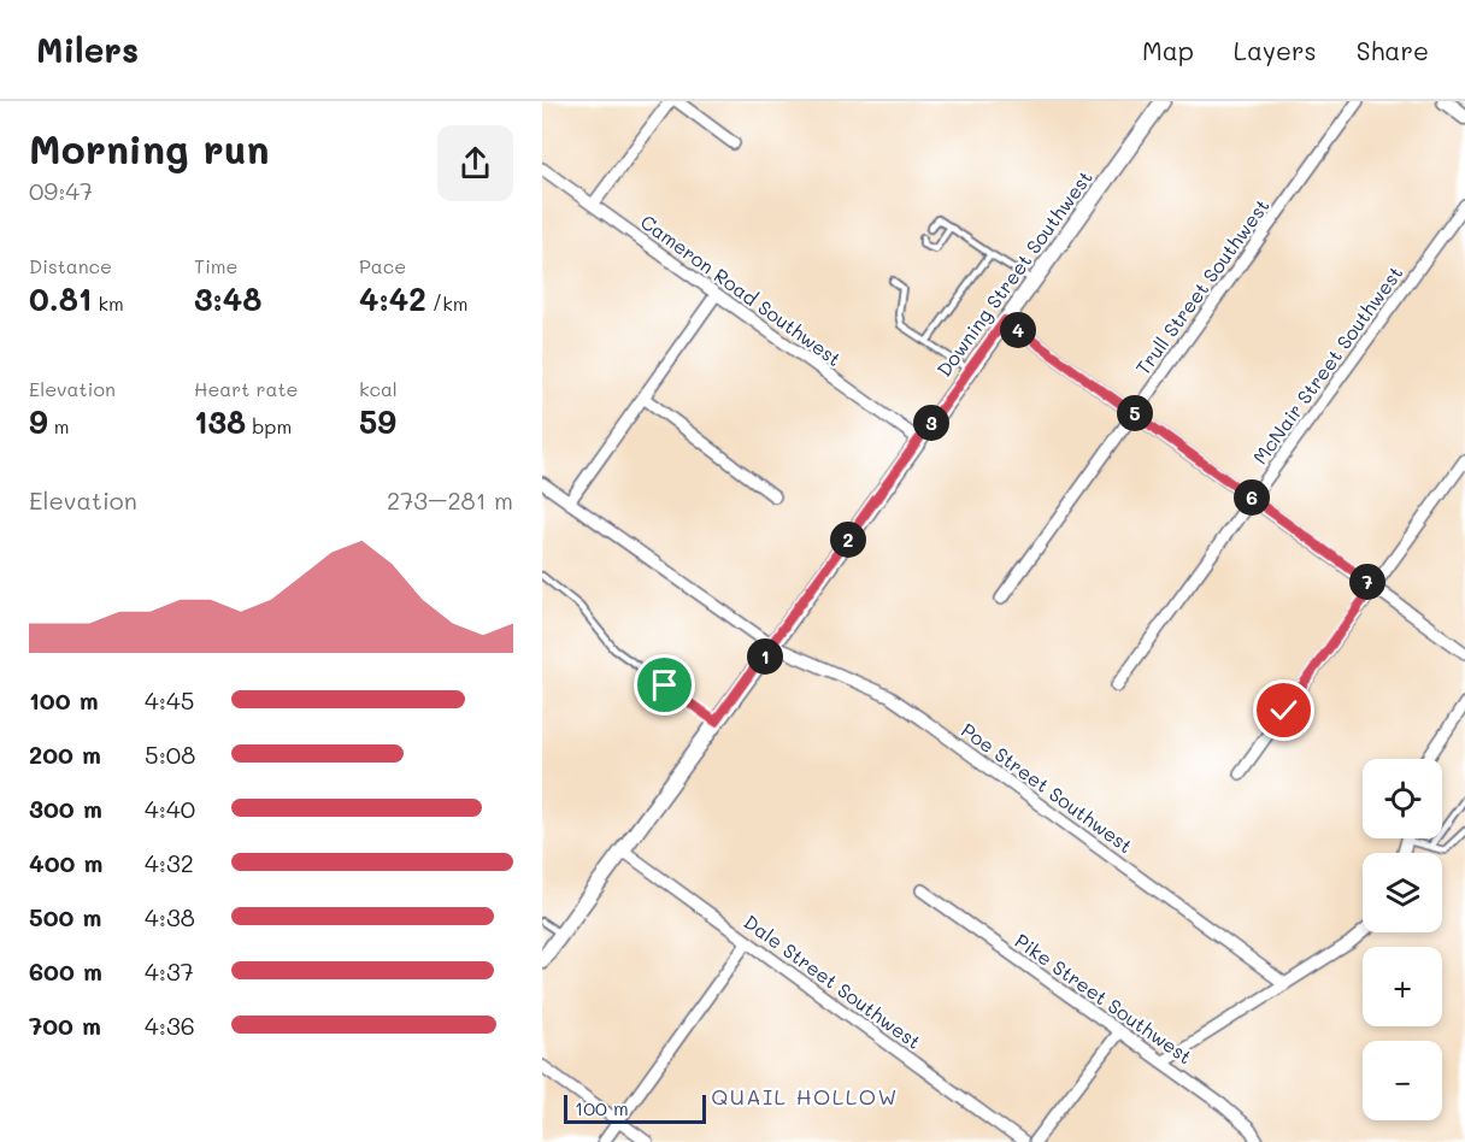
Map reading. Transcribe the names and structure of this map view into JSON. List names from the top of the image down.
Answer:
{
  "streets": {
    "street": [
      "Downing Street Southwest",
      "Trull Street Southwest",
      "Cameron Road Southwest",
      "McNair Street Southwest",
      "Poe Street Southwest",
      "Dale Street Southwest",
      "Pike Street Southwest"
    ]
  },
  "crossings": [
    ["Downing Street Southwest", "Cameron Road Southwest"],
    ["Downing Street Southwest", "Poe Street Southwest"],
    ["Downing Street Southwest", "Dale Street Southwest"]
  ],
  "districts": ["QUAIL HOLLOW"],
  "scale_bar": "100 m",
  "page": {
    "header": "Milers",
    "nav": ["Map", "Layers", "Share"],
    "heading": ["Morning run", "09:47"],
    "stats": [
      ["Distance", "0.81 km"],
      ["Time", "3:48"],
      ["Pace", "4:42 /km"],
      ["Elevation", "9 m"],
      ["Heart rate", "138 bpm"],
      ["kcal", "59"]
    ],
    "pins": [
      "4",
      "5",
      "3",
      "6",
      "2",
      "7",
      "1"
    ],
    "chart": ["Elevation", "273–281 m"],
    "list": [
      {
        "name": "100 m",
        "note": "4:45"
      },
      {
        "name": "200 m",
        "note": "5:08"
      },
      {
        "name": "300 m",
        "note": "4:40"
      },
      {
        "name": "400 m",
        "note": "4:32"
      },
      {
        "name": "500 m",
        "note": "4:38"
      },
      {
        "name": "600 m",
        "note": "4:37"
      },
      {
        "name": "700 m",
        "note": "4:36"
      }
    ],
    "map_buttons": ["+", "−"],
    "scale": "100 m"
  }
}
